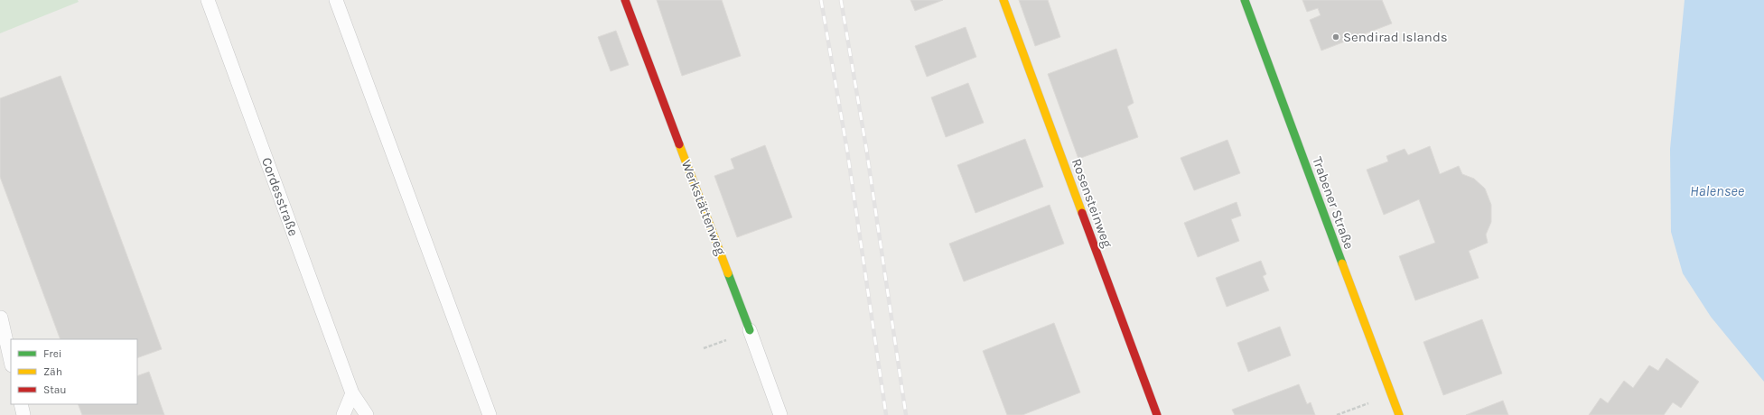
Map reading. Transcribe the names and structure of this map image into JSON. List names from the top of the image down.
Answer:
{
  "streets": {
    "street": ["Rosensteinweg", "Trabener Straße", "Werkstättenweg"],
    "lane": ["Cordesstraße"]
  },
  "water": ["Halensee"],
  "places": ["Sendirad Islands"],
  "legend": ["Frei", "Zäh", "Stau"]
}
